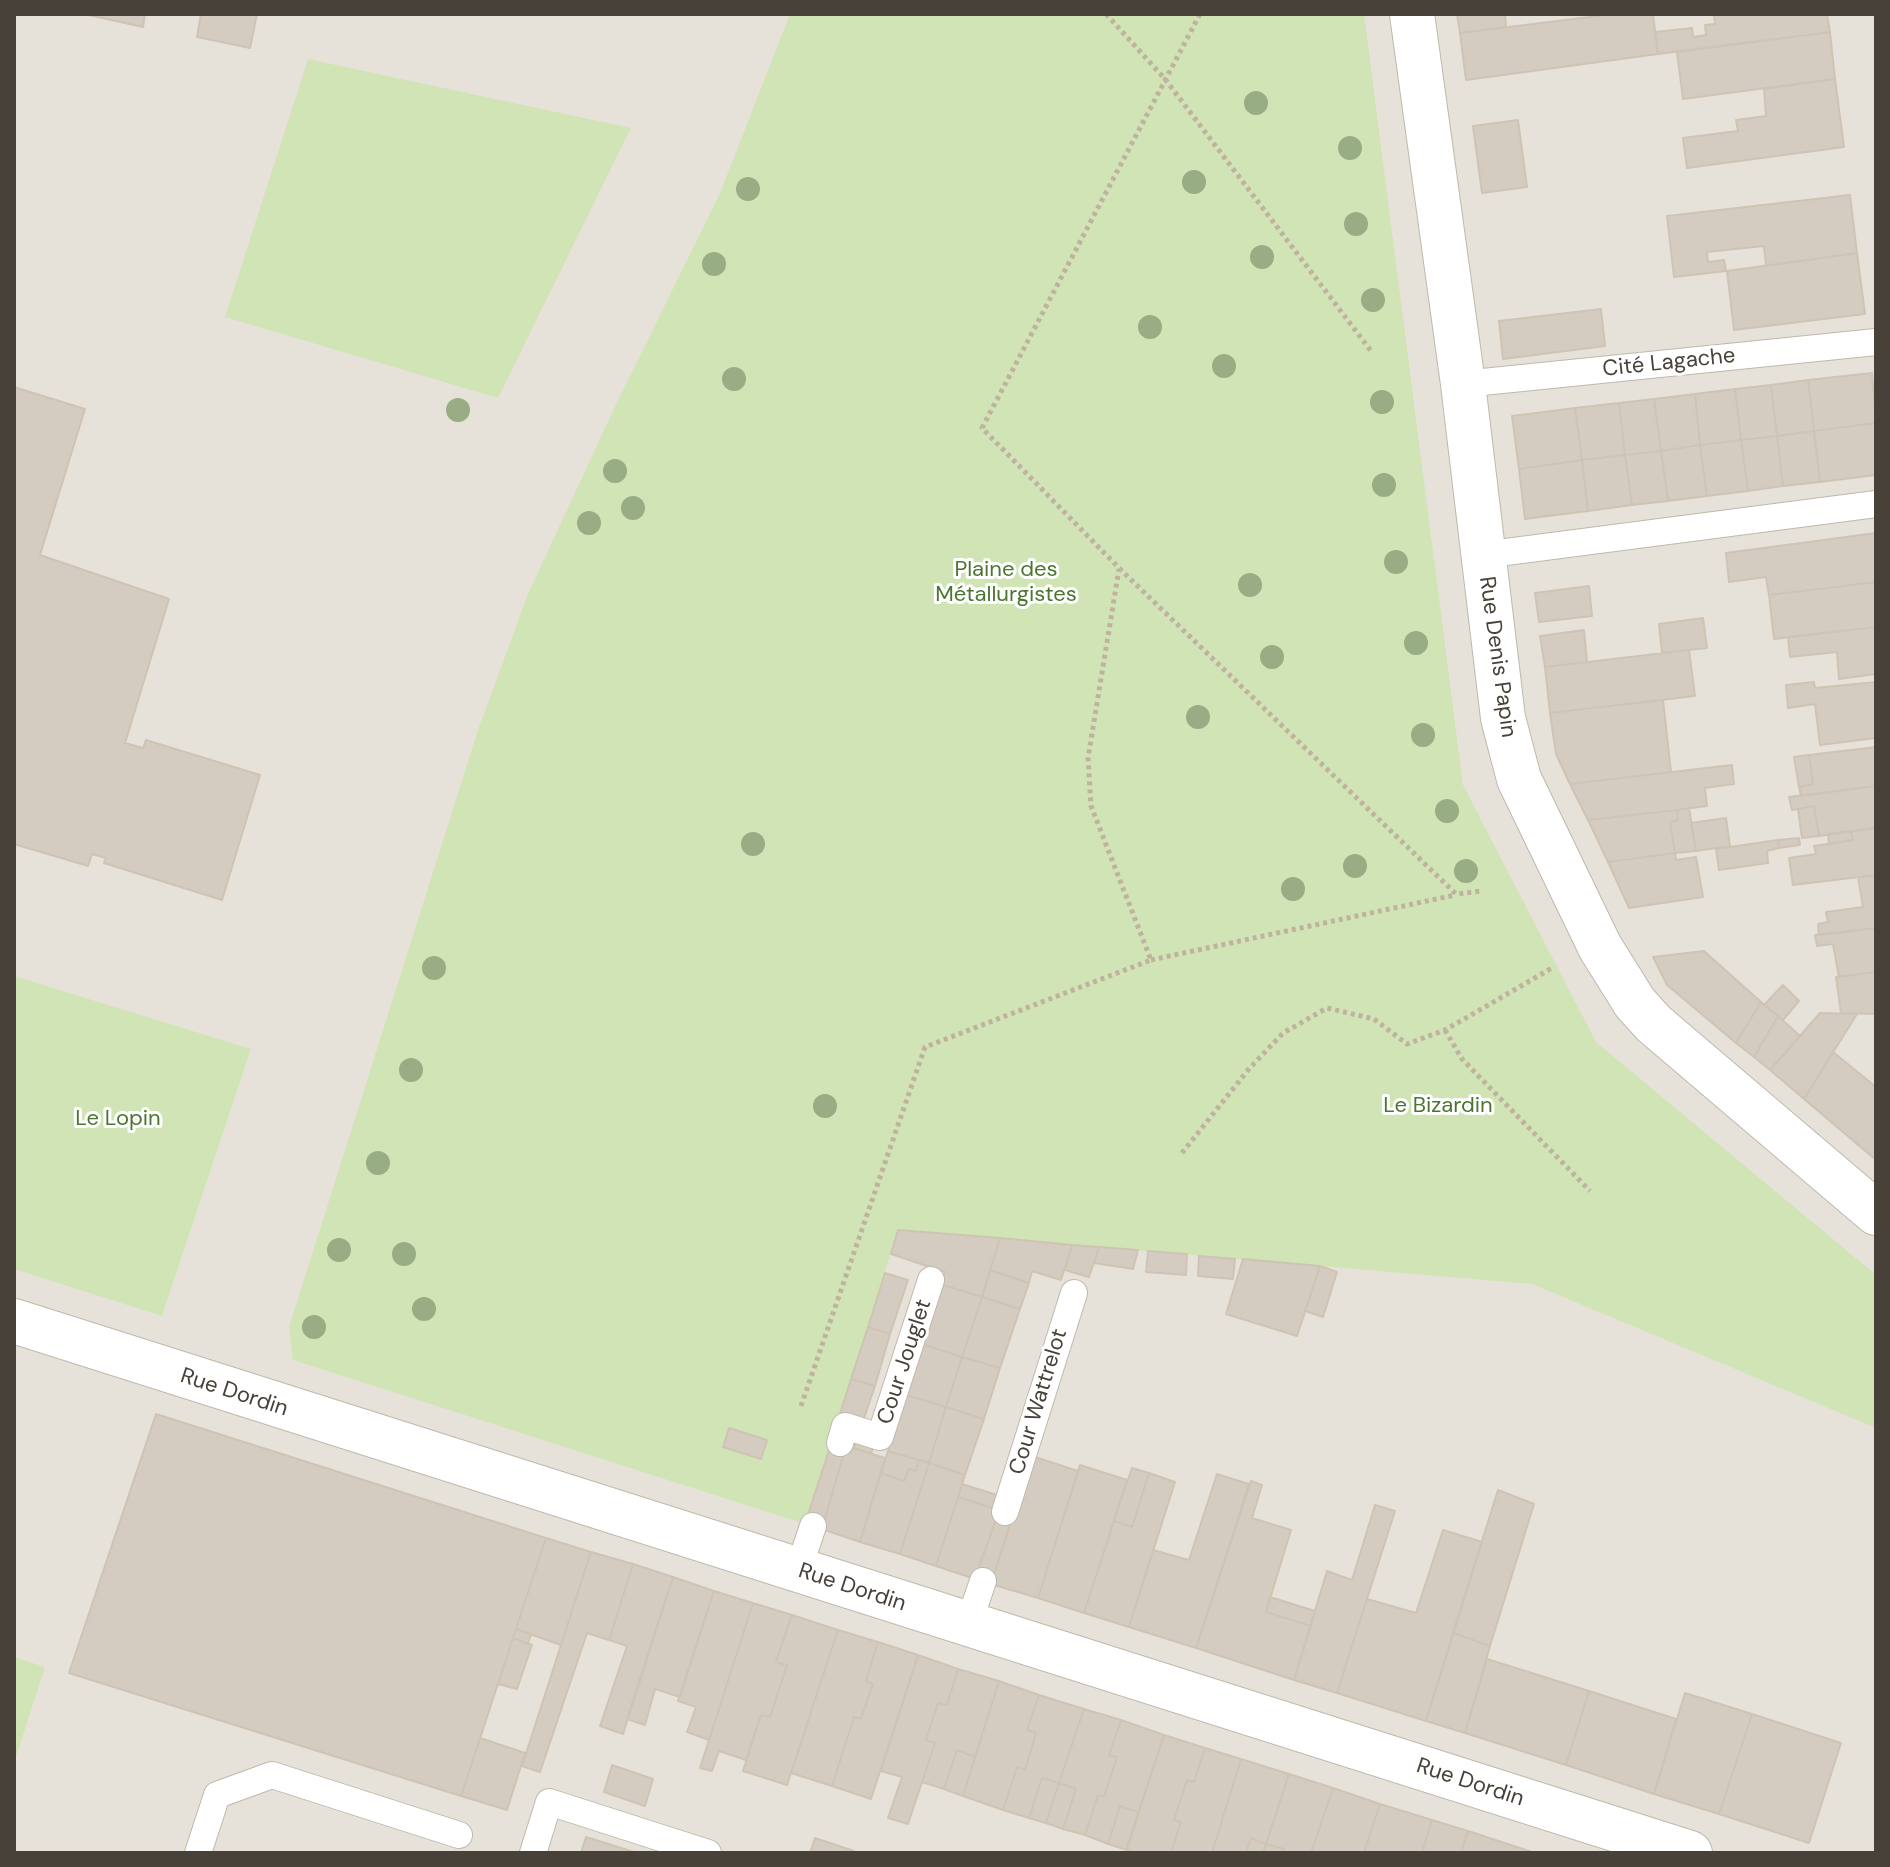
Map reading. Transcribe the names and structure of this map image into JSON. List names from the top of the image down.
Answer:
{
  "streets": {
    "street": ["Rue Denis Papin", "Rue Dordin"],
    "lane": ["Cité Lagache", "Cour Jouglet", "Cour Wattrelot"]
  },
  "crossings": [
    ["Cité Lagache", "Rue Denis Papin"]
  ],
  "parks": ["Plaine des Métallurgistes", "Le Bizardin", "Le Lopin"]
}
